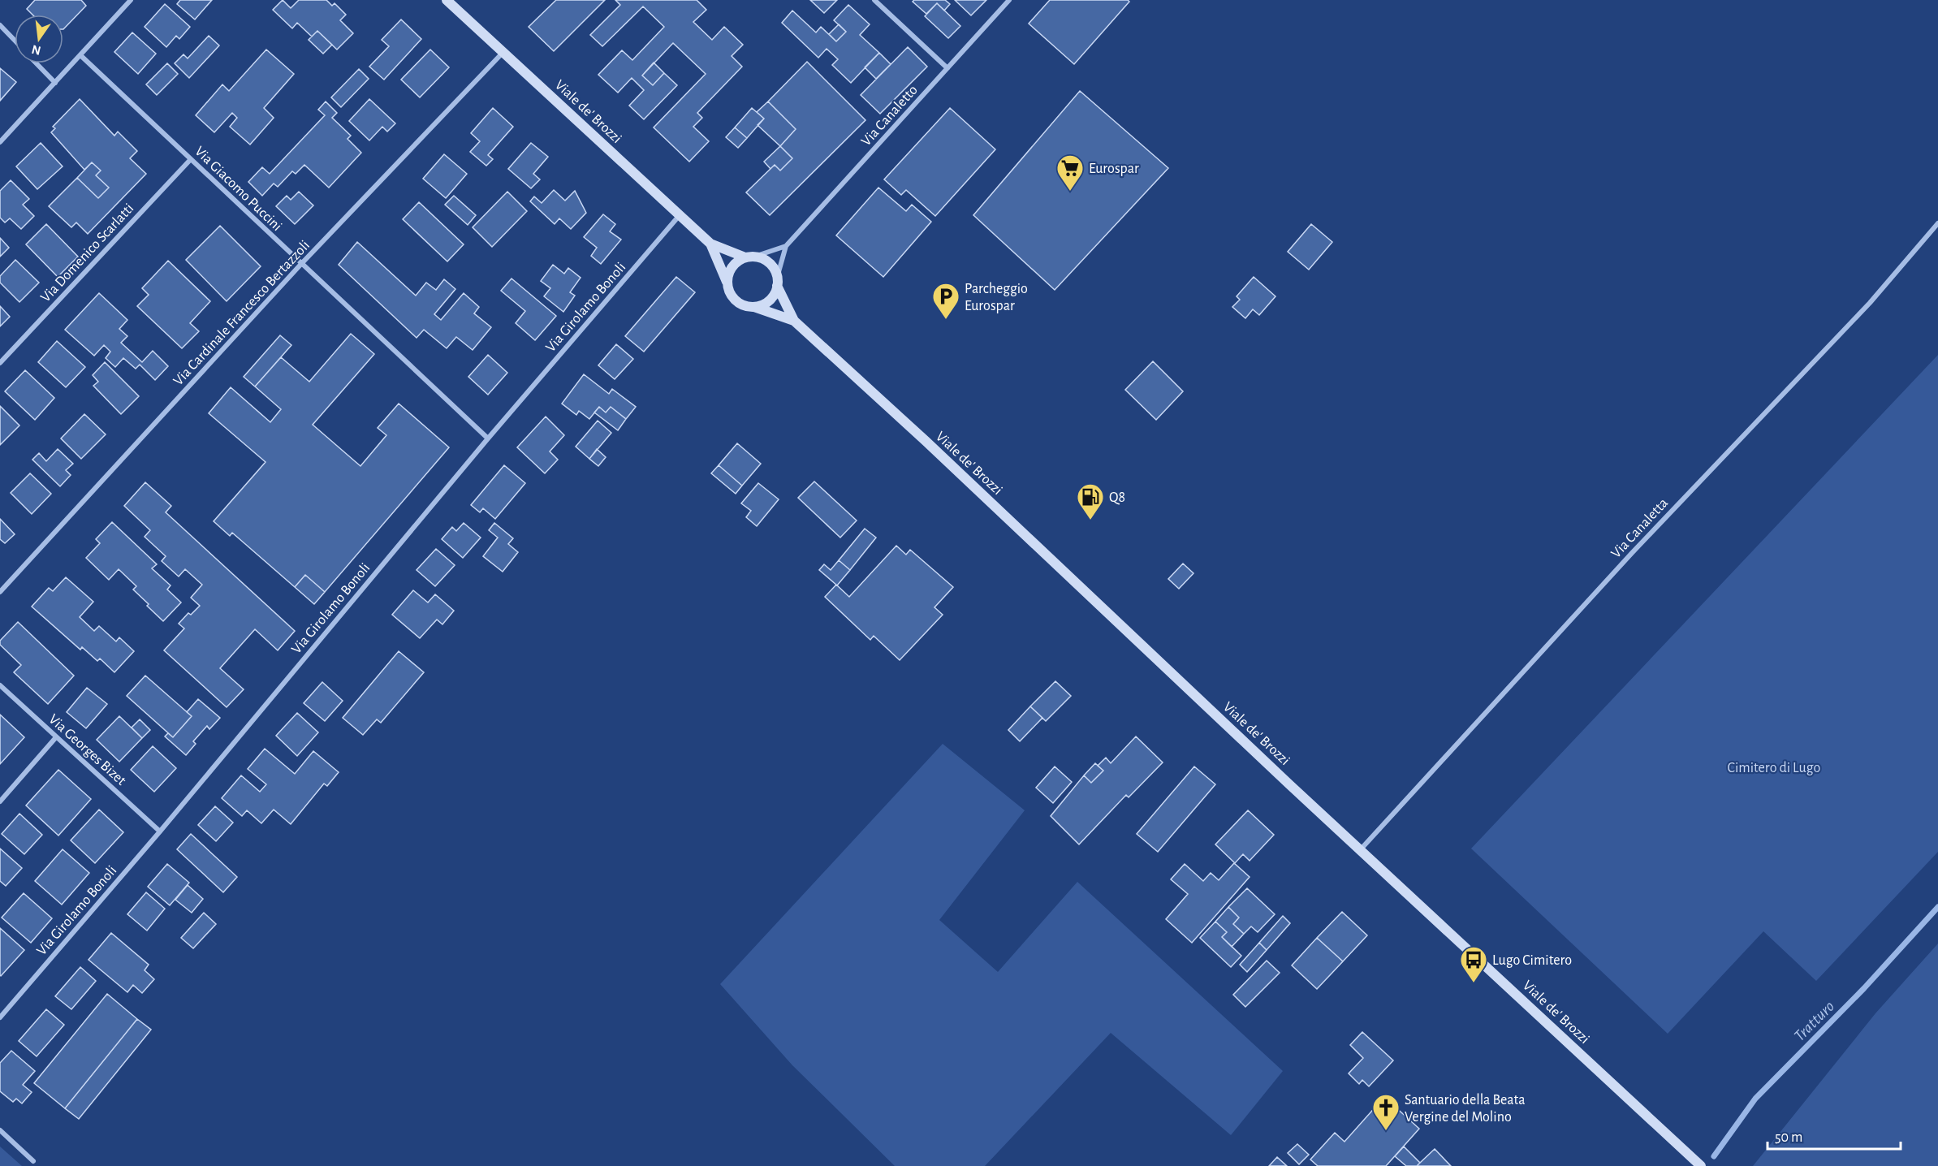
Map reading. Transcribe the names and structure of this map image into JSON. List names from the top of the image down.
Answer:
{
  "streets": {
    "street": [
      "Viale de' Brozzi",
      "Via Canaletto",
      "Via Giacomo Puccini",
      "Via Domenico Scarlatti",
      "Via Girolamo Bonoli",
      "Via Cardinale Francesco Bertazzoli",
      "Via Canaletta",
      "Via Georges Bizet"
    ]
  },
  "crossings": [
    ["Viale de' Brozzi", "Via Canaletto"],
    ["Viale de' Brozzi", "Via Girolamo Bonoli"],
    ["Viale de' Brozzi", "Via Cardinale Francesco Bertazzoli"],
    ["Viale de' Brozzi", "Via Canaletta"],
    ["Via Giacomo Puccini", "Via Domenico Scarlatti"],
    ["Via Giacomo Puccini", "Via Girolamo Bonoli"],
    ["Via Giacomo Puccini", "Via Cardinale Francesco Bertazzoli"],
    ["Via Girolamo Bonoli", "Via Georges Bizet"]
  ],
  "water": ["Tratturo"],
  "parks": ["Cimitero di Lugo"],
  "places": {
    "supermarket": ["Eurospar"],
    "parking": ["Parcheggio Eurospar"],
    "fuel station": ["Q8"],
    "bus stop": ["Lugo Cimitero"],
    "church": ["Santuario della Beata Vergine del Molino"]
  },
  "scale_bar": "50 m",
  "north": "bottom"
}
